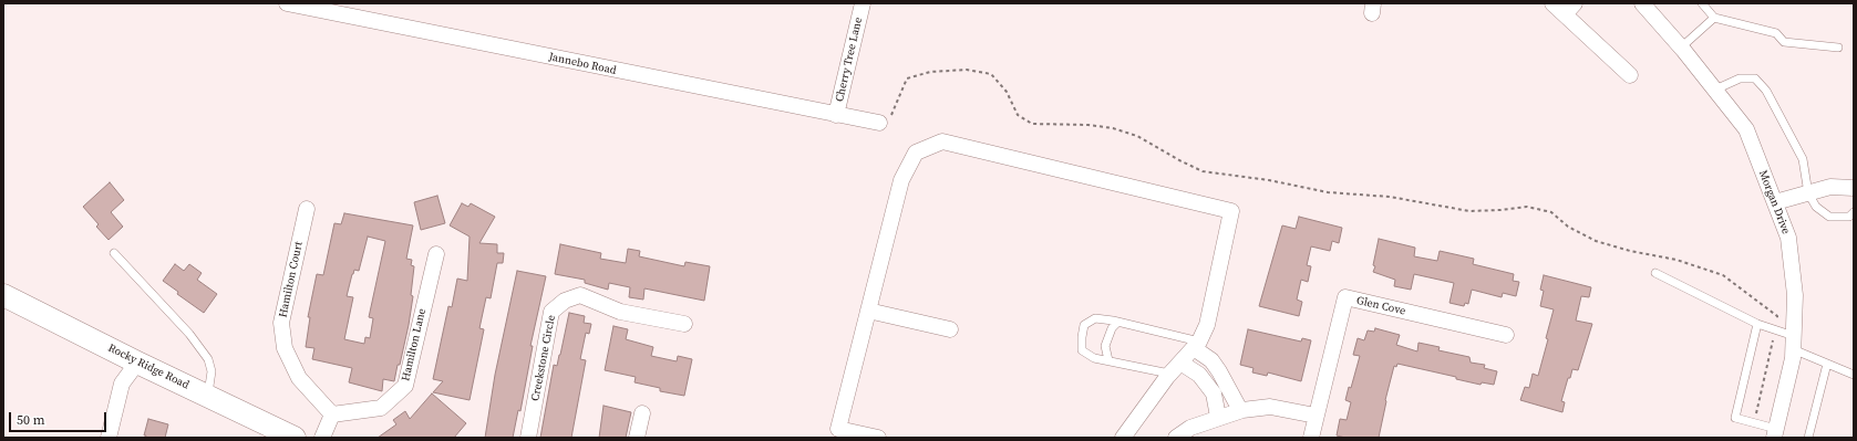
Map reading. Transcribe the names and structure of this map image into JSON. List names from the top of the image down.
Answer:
{
  "streets": {
    "main road": ["Rocky Ridge Road"],
    "street": [
      "Cherry Tree Lane",
      "Jannebo Road",
      "Morgan Drive",
      "Hamilton Court",
      "Glen Cove",
      "Hamilton Lane",
      "Creekstone Circle"
    ]
  },
  "crossings": [
    ["Cherry Tree Lane", "Jannebo Road"],
    ["Hamilton Court", "Hamilton Lane"]
  ],
  "scale_bar": "50 m"
}
